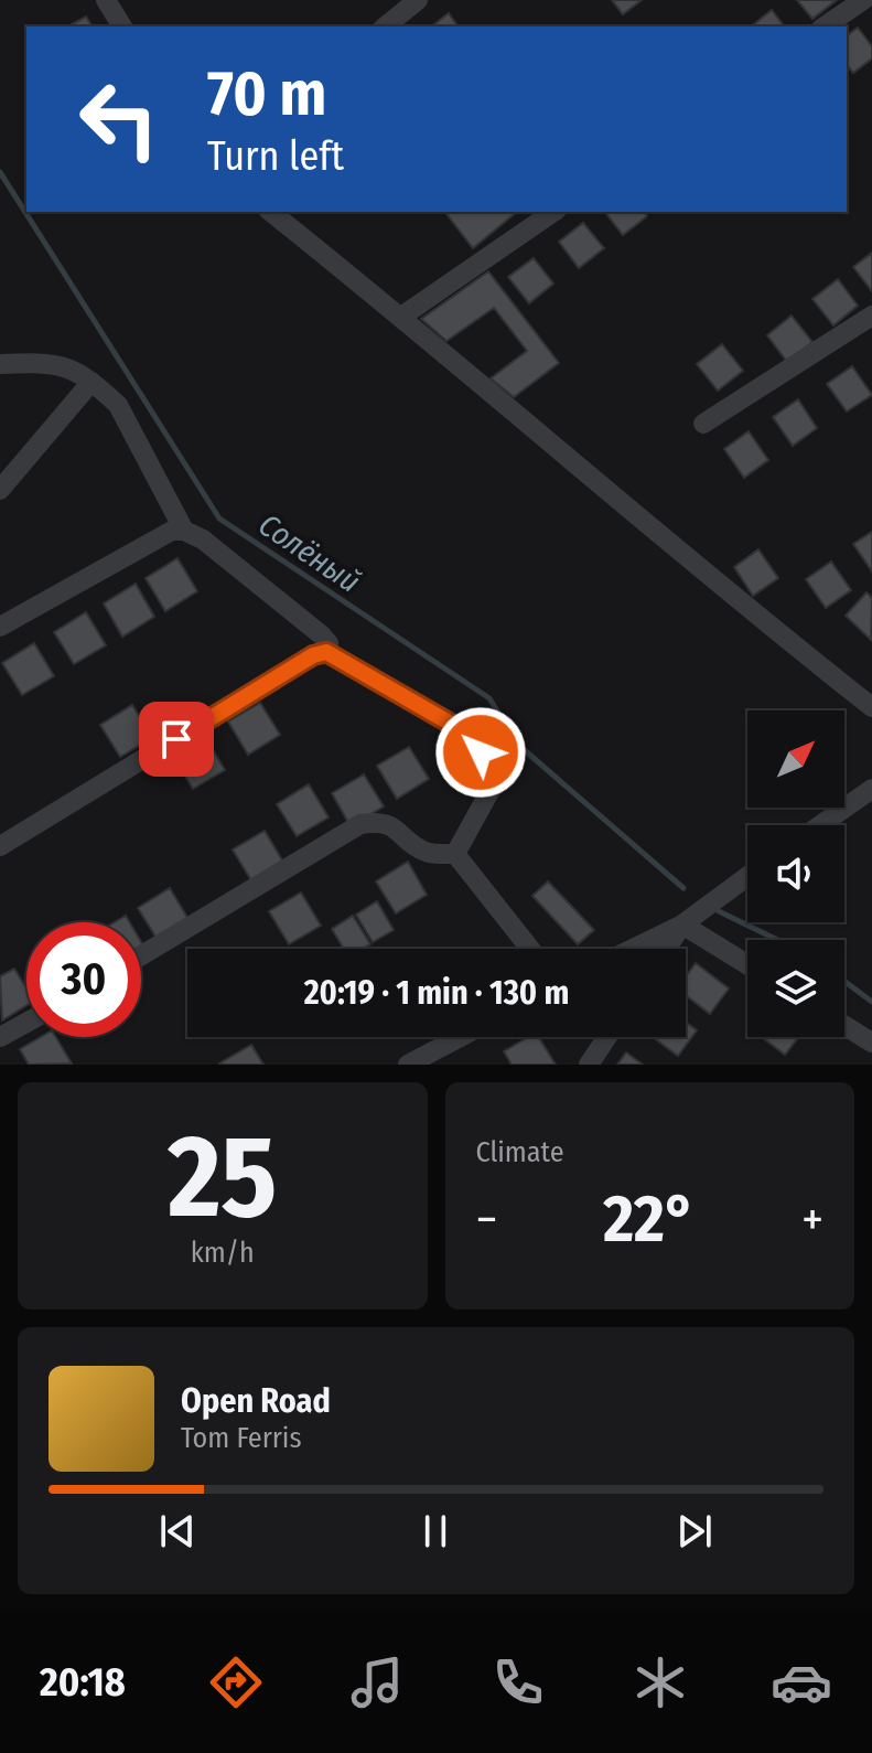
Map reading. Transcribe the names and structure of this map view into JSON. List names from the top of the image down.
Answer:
{
  "water": ["Солёный"],
  "north": "top right",
  "page": {
    "turn": ["70 m", "Turn left"],
    "limit": "30",
    "trip": "20:19 · 1 min · 130 m",
    "tile": [
      ["25", "km/h"],
      "Climate"
    ],
    "heat": ["−", "22°", "+"],
    "song": ["Open Road", "Tom Ferris"],
    "tabs": "20:18"
  }
}
